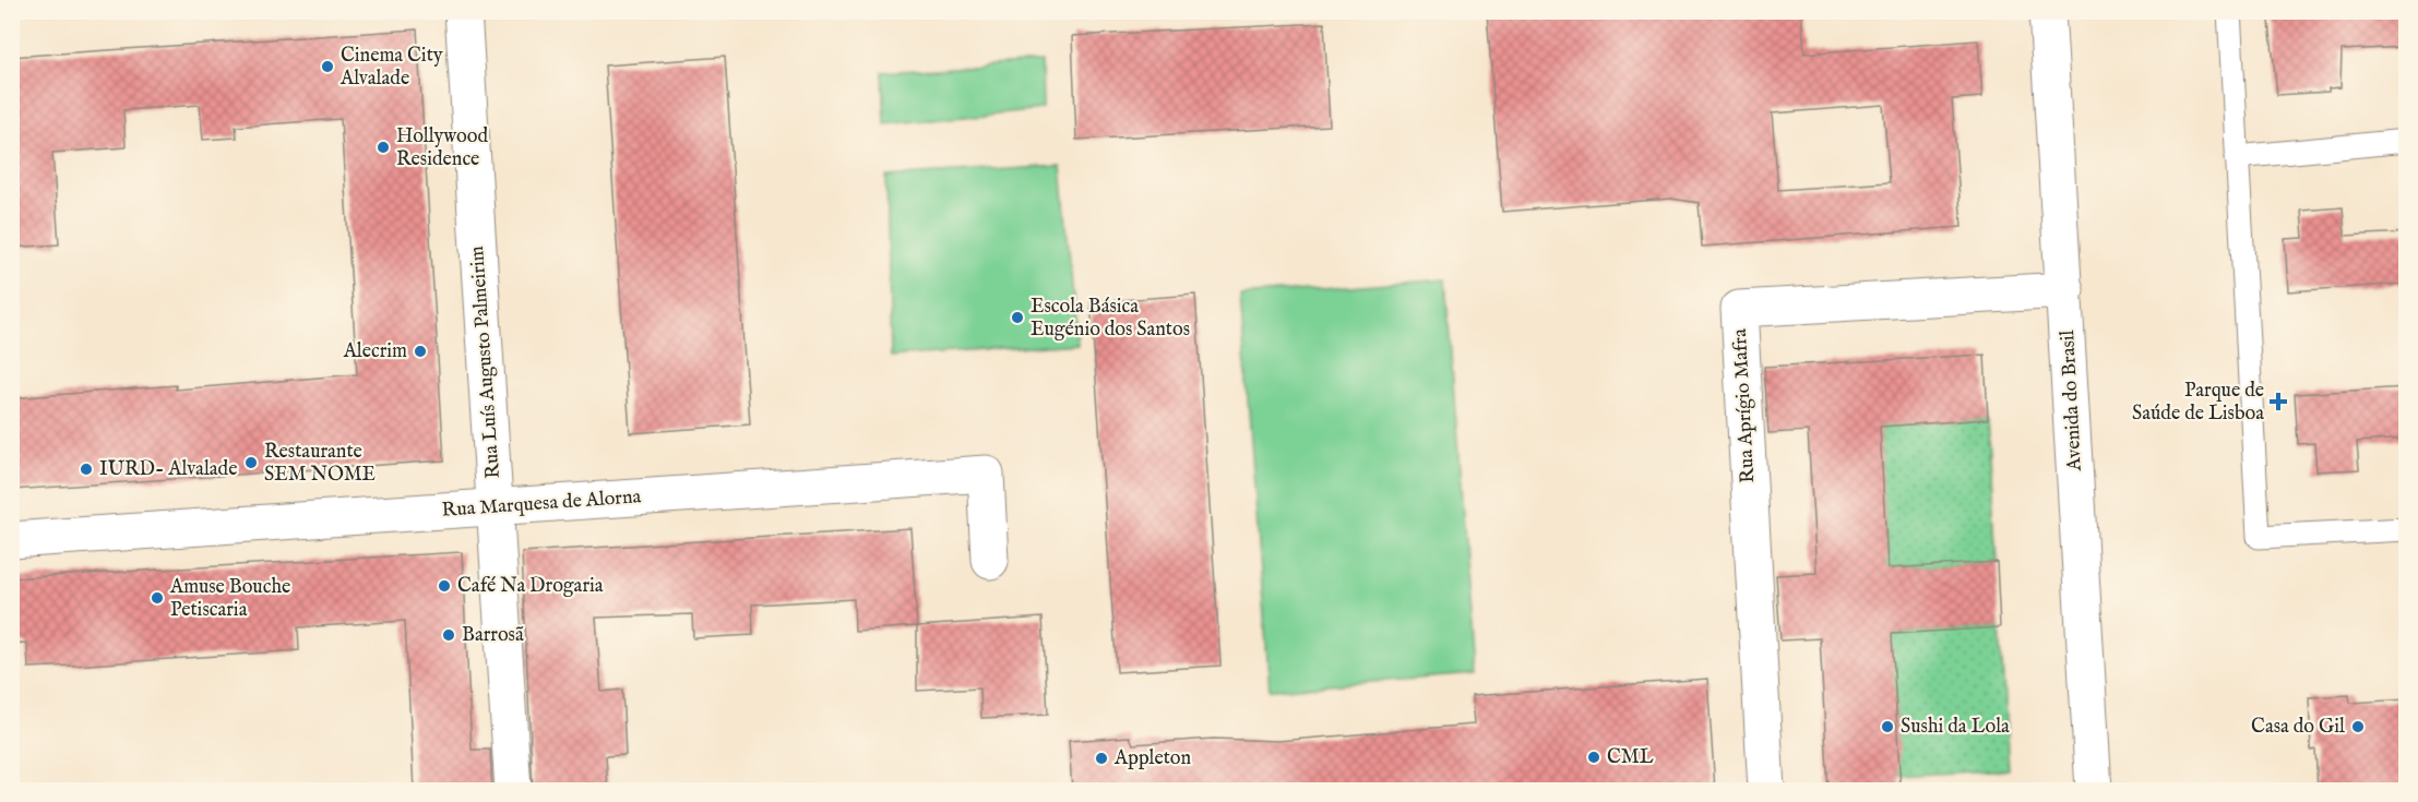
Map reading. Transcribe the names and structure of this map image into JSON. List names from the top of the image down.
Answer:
{
  "streets": {
    "street": [
      "Rua Luís Augusto Palmeirim",
      "Avenida do Brasil",
      "Rua Aprígio Mafra",
      "Rua Marquesa de Alorna"
    ]
  },
  "crossings": [
    ["Rua Luís Augusto Palmeirim", "Rua Marquesa de Alorna"],
    ["Avenida do Brasil", "Rua Aprígio Mafra"]
  ],
  "places": {
    "other": [
      "Cinema City Alvalade",
      "Hollywood Residence",
      "Escola Básica Eugénio dos Santos",
      "Alecrim",
      "Restaurante SEM NOME",
      "IURD- Alvalade",
      "Café Na Drogaria",
      "Amuse Bouche Petiscaria",
      "Barrosã",
      "Sushi da Lola",
      "Casa do Gil",
      "CML",
      "Appleton"
    ],
    "health": ["Parque de Saúde de Lisboa"]
  }
}
